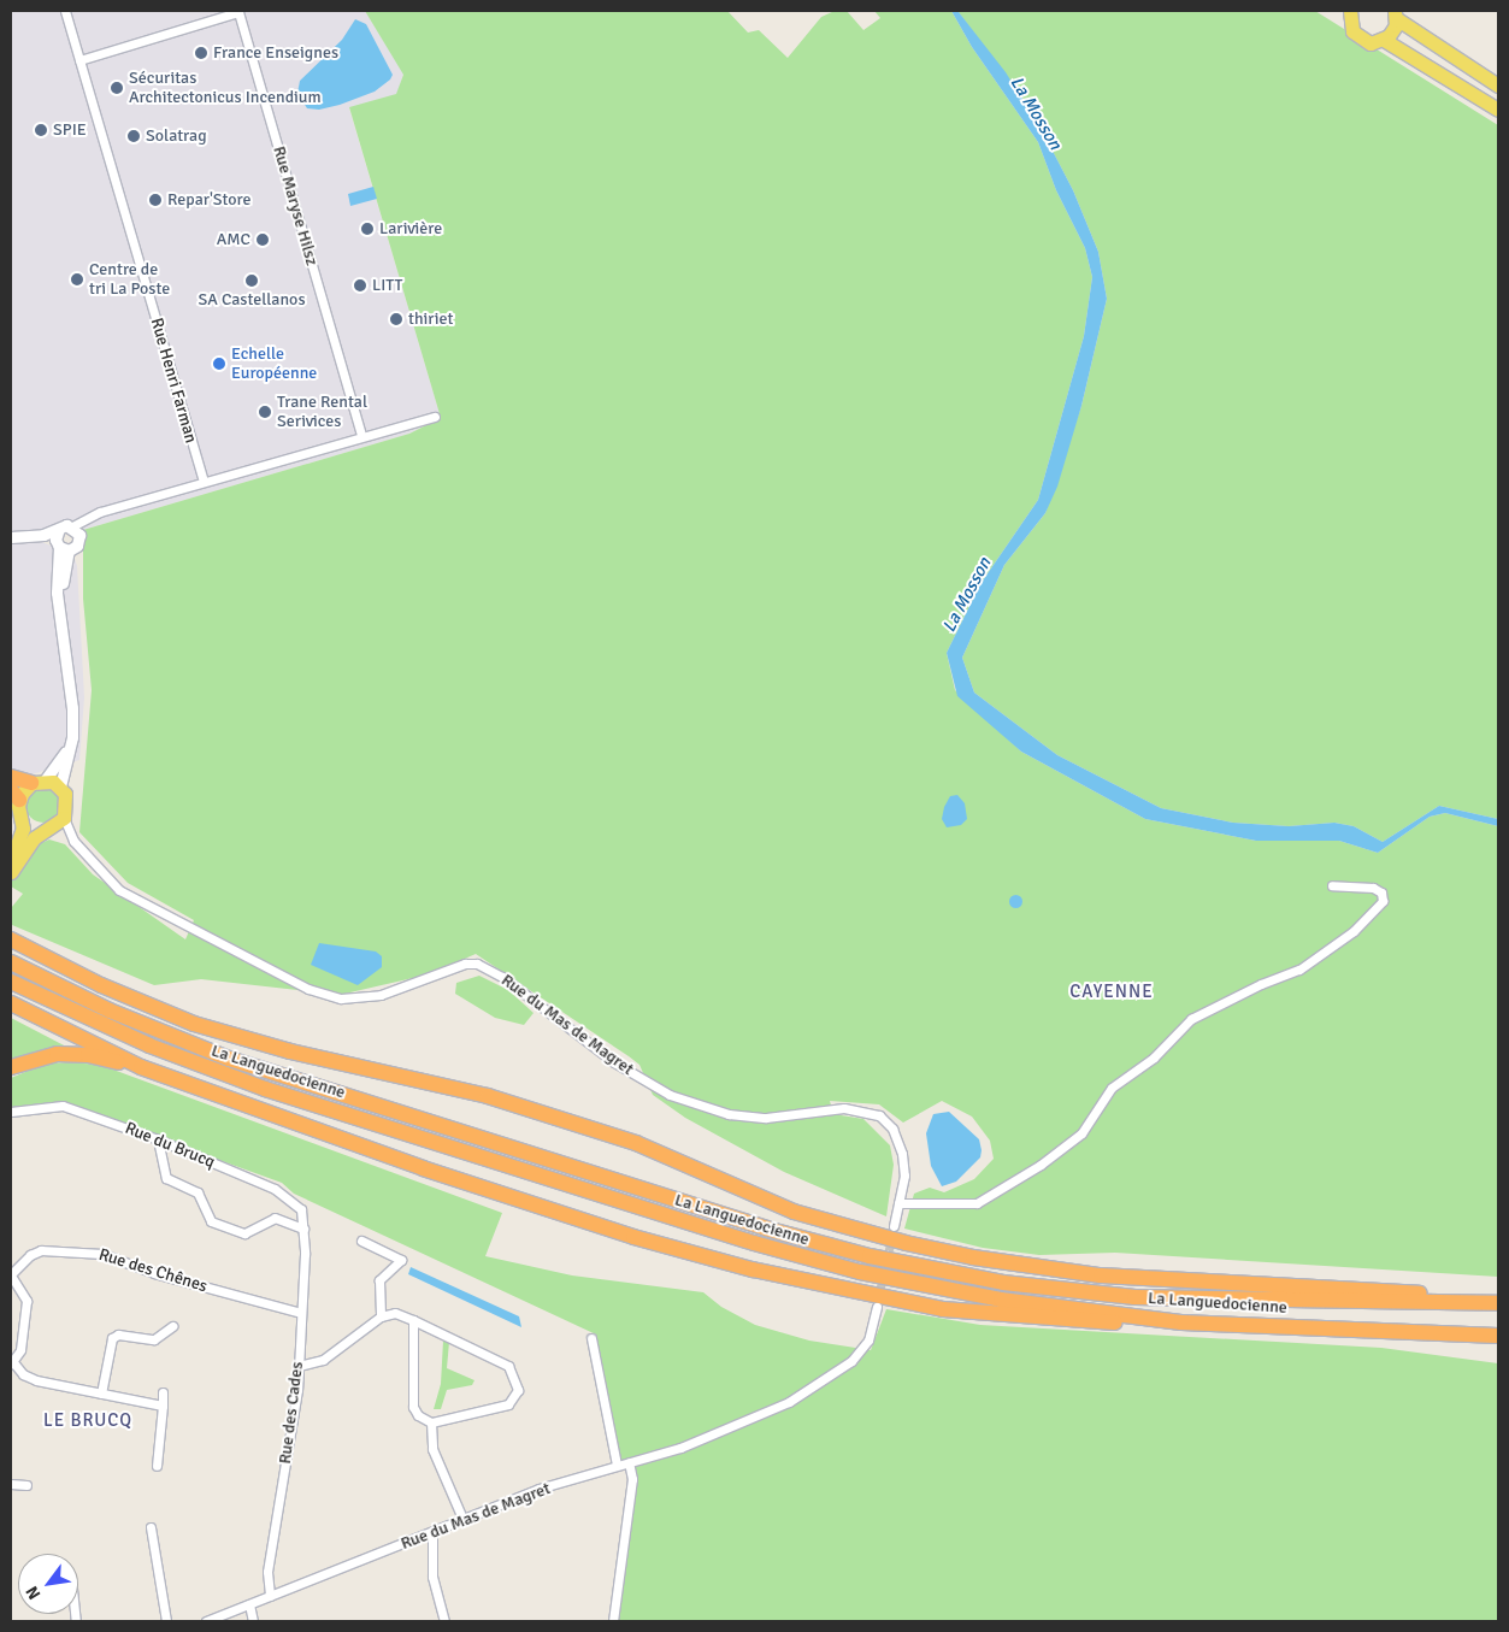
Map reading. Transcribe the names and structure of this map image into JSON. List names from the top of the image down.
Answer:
{
  "streets": {
    "highway": ["La Languedocienne"],
    "street": [
      "Rue Maryse Hilsz",
      "Rue Henri Farman",
      "Rue du Mas de Magret",
      "Rue du Brucq",
      "Rue des Chênes",
      "Rue des Cades"
    ]
  },
  "crossings": [
    ["Rue du Mas de Magret", "Rue des Cades"],
    ["Rue du Brucq", "Rue des Cades"],
    ["Rue des Chênes", "Rue des Cades"]
  ],
  "districts": ["CAYENNE", "LE BRUCQ"],
  "water": ["La Mosson"],
  "places": [
    "France Enseignes",
    "Sécuritas Architectonicus Incendium",
    "SPIE",
    "Solatrag",
    "Repar'Store",
    "Larivière",
    "AMC",
    "Centre de tri La Poste",
    "SA Castellanos",
    "LITT",
    "thiriet",
    "Echelle Européenne",
    "Trane Rental Serivices"
  ],
  "north": "bottom left"
}
